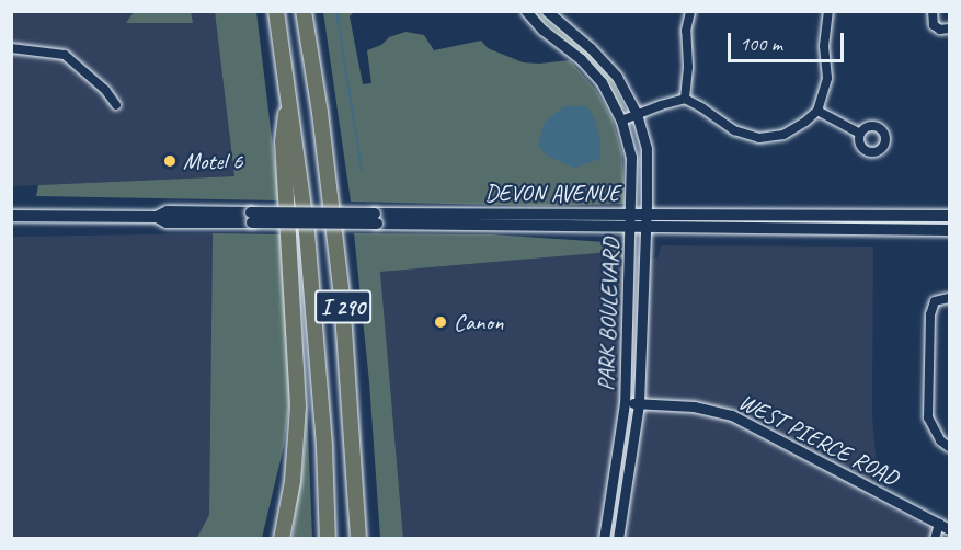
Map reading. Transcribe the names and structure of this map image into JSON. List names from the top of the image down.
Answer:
{
  "streets": {
    "highway": ["I 290"],
    "main road": ["DEVON AVENUE"],
    "street": ["PARK BOULEVARD", "WEST PIERCE ROAD"]
  },
  "crossings": [
    ["DEVON AVENUE", "PARK BOULEVARD"],
    ["PARK BOULEVARD", "WEST PIERCE ROAD"]
  ],
  "places": ["Motel 6", "Canon"],
  "scale_bar": "100 m"
}
